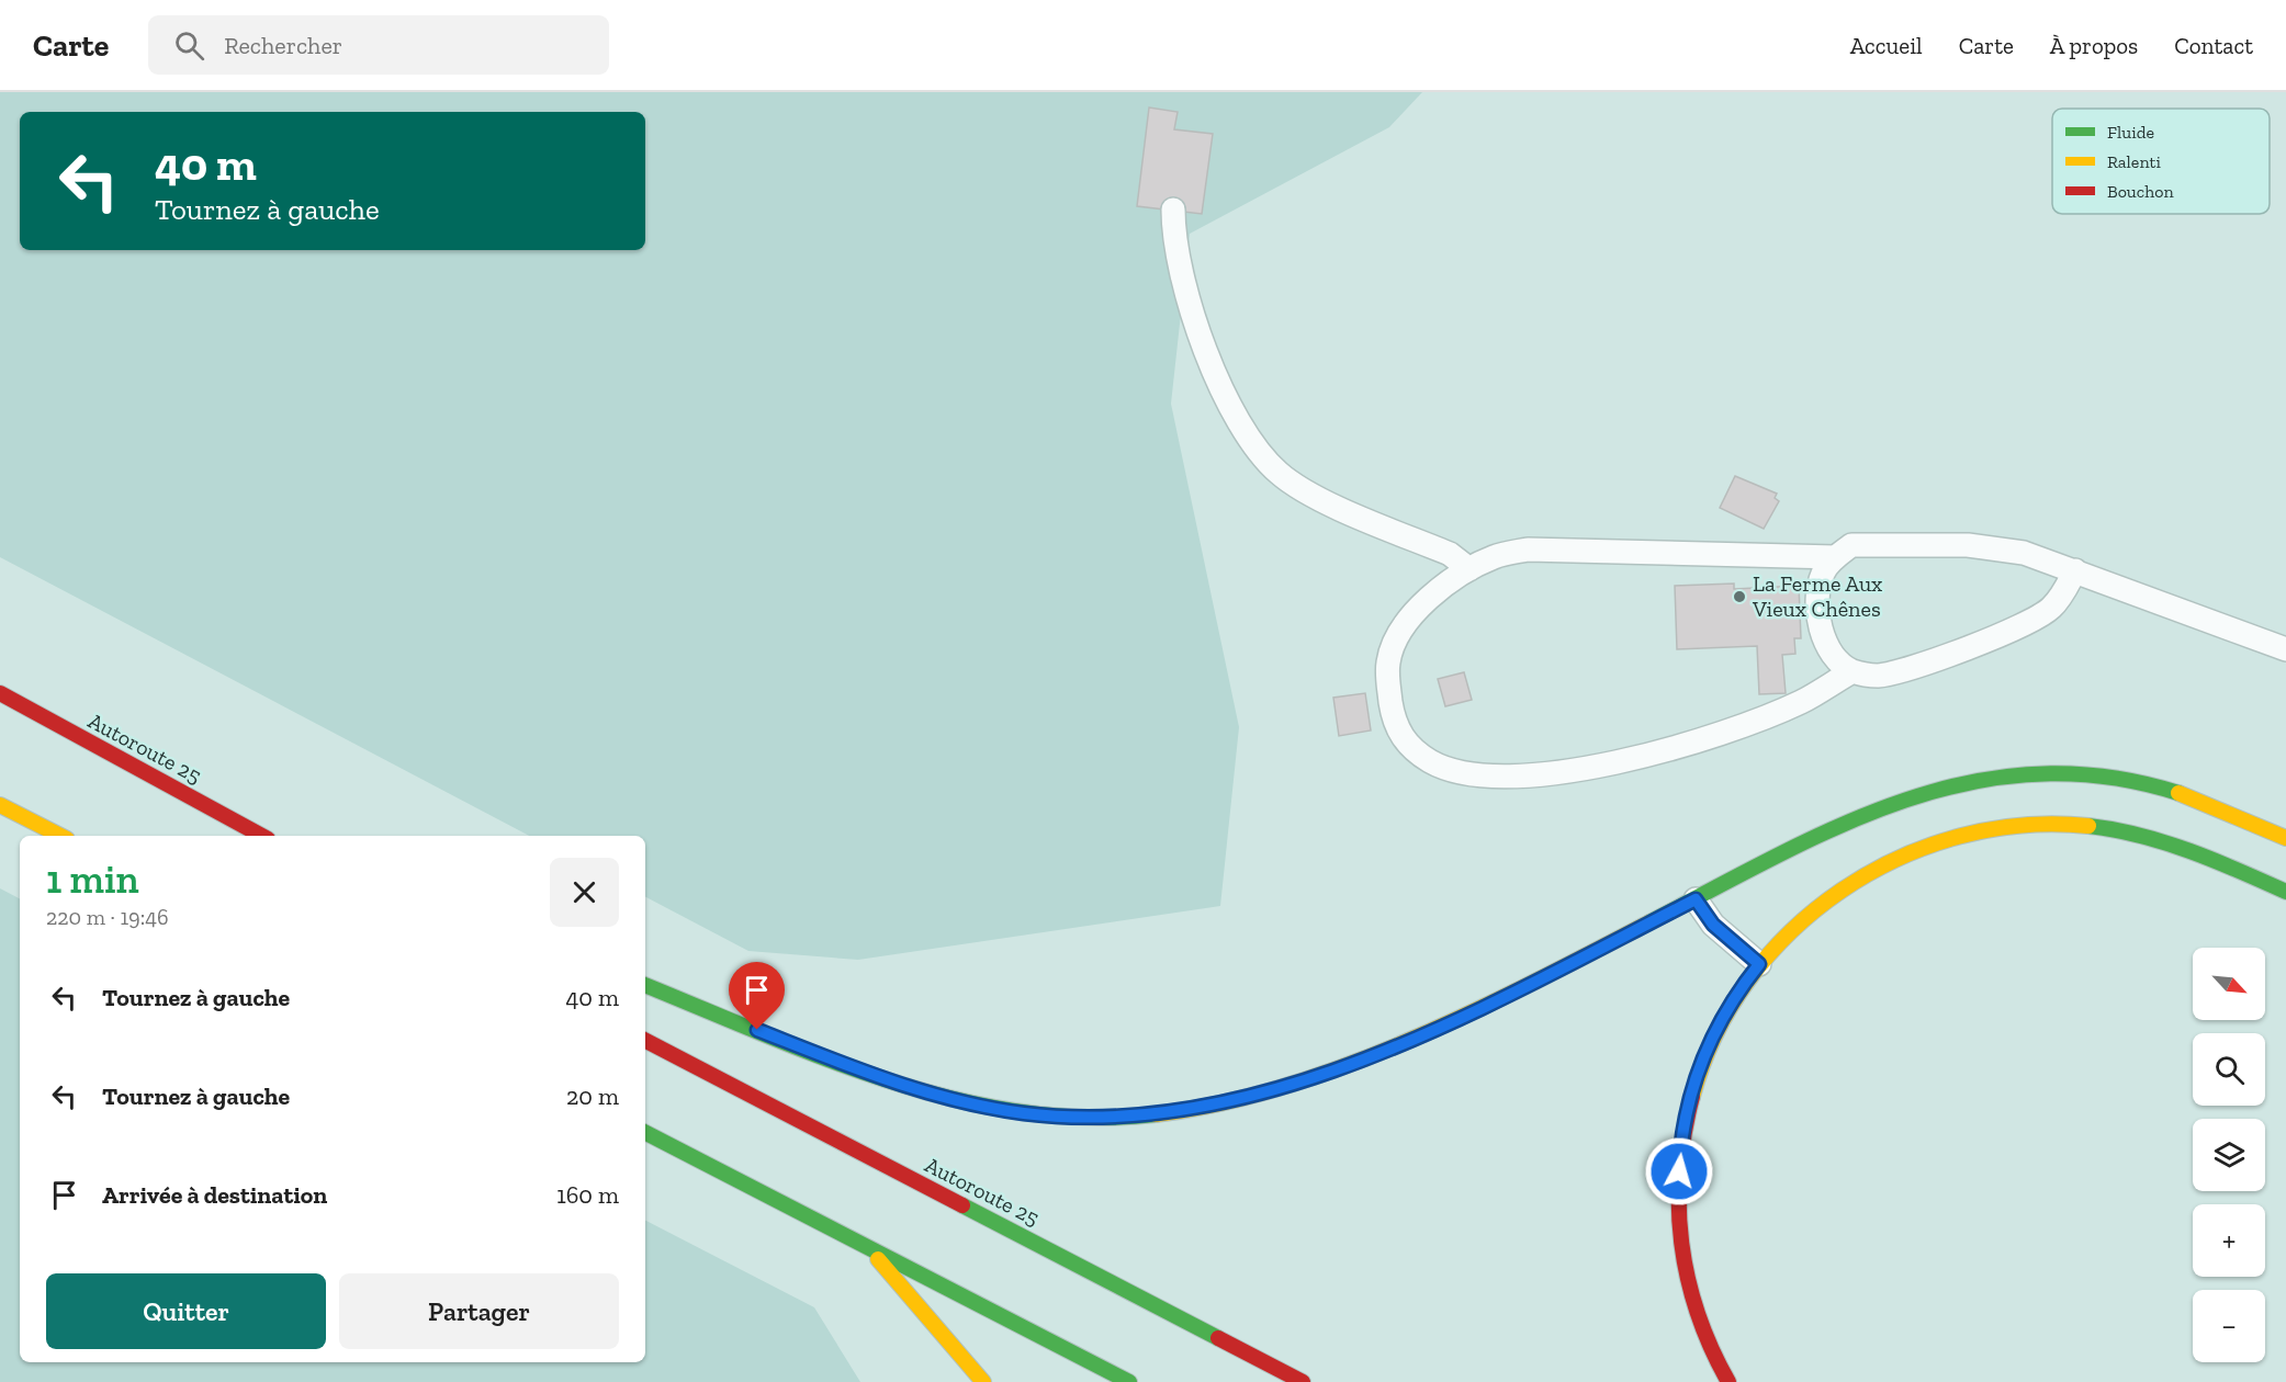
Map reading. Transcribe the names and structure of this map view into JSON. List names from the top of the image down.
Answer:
{
  "streets": {
    "highway": ["Autoroute 25"]
  },
  "places": ["La Ferme Aux Vieux Chênes"],
  "legend": ["Fluide", "Ralenti", "Bouchon"],
  "north": "bottom right",
  "page": {
    "header": "Carte",
    "search": "Rechercher",
    "nav": [
      "Accueil",
      "Carte",
      "À propos",
      "Contact"
    ],
    "turn": ["40 m", "Tournez à gauche"],
    "heading": ["1 min", "220 m · 19:46"],
    "map_buttons": ["+", "−"],
    "list": [
      {
        "name": "Tournez à gauche",
        "value": "40 m"
      },
      {
        "name": "Tournez à gauche",
        "value": "20 m"
      },
      {
        "name": "Arrivée à destination",
        "value": "160 m"
      }
    ],
    "buttons": ["Quitter", "Partager"]
  }
}
